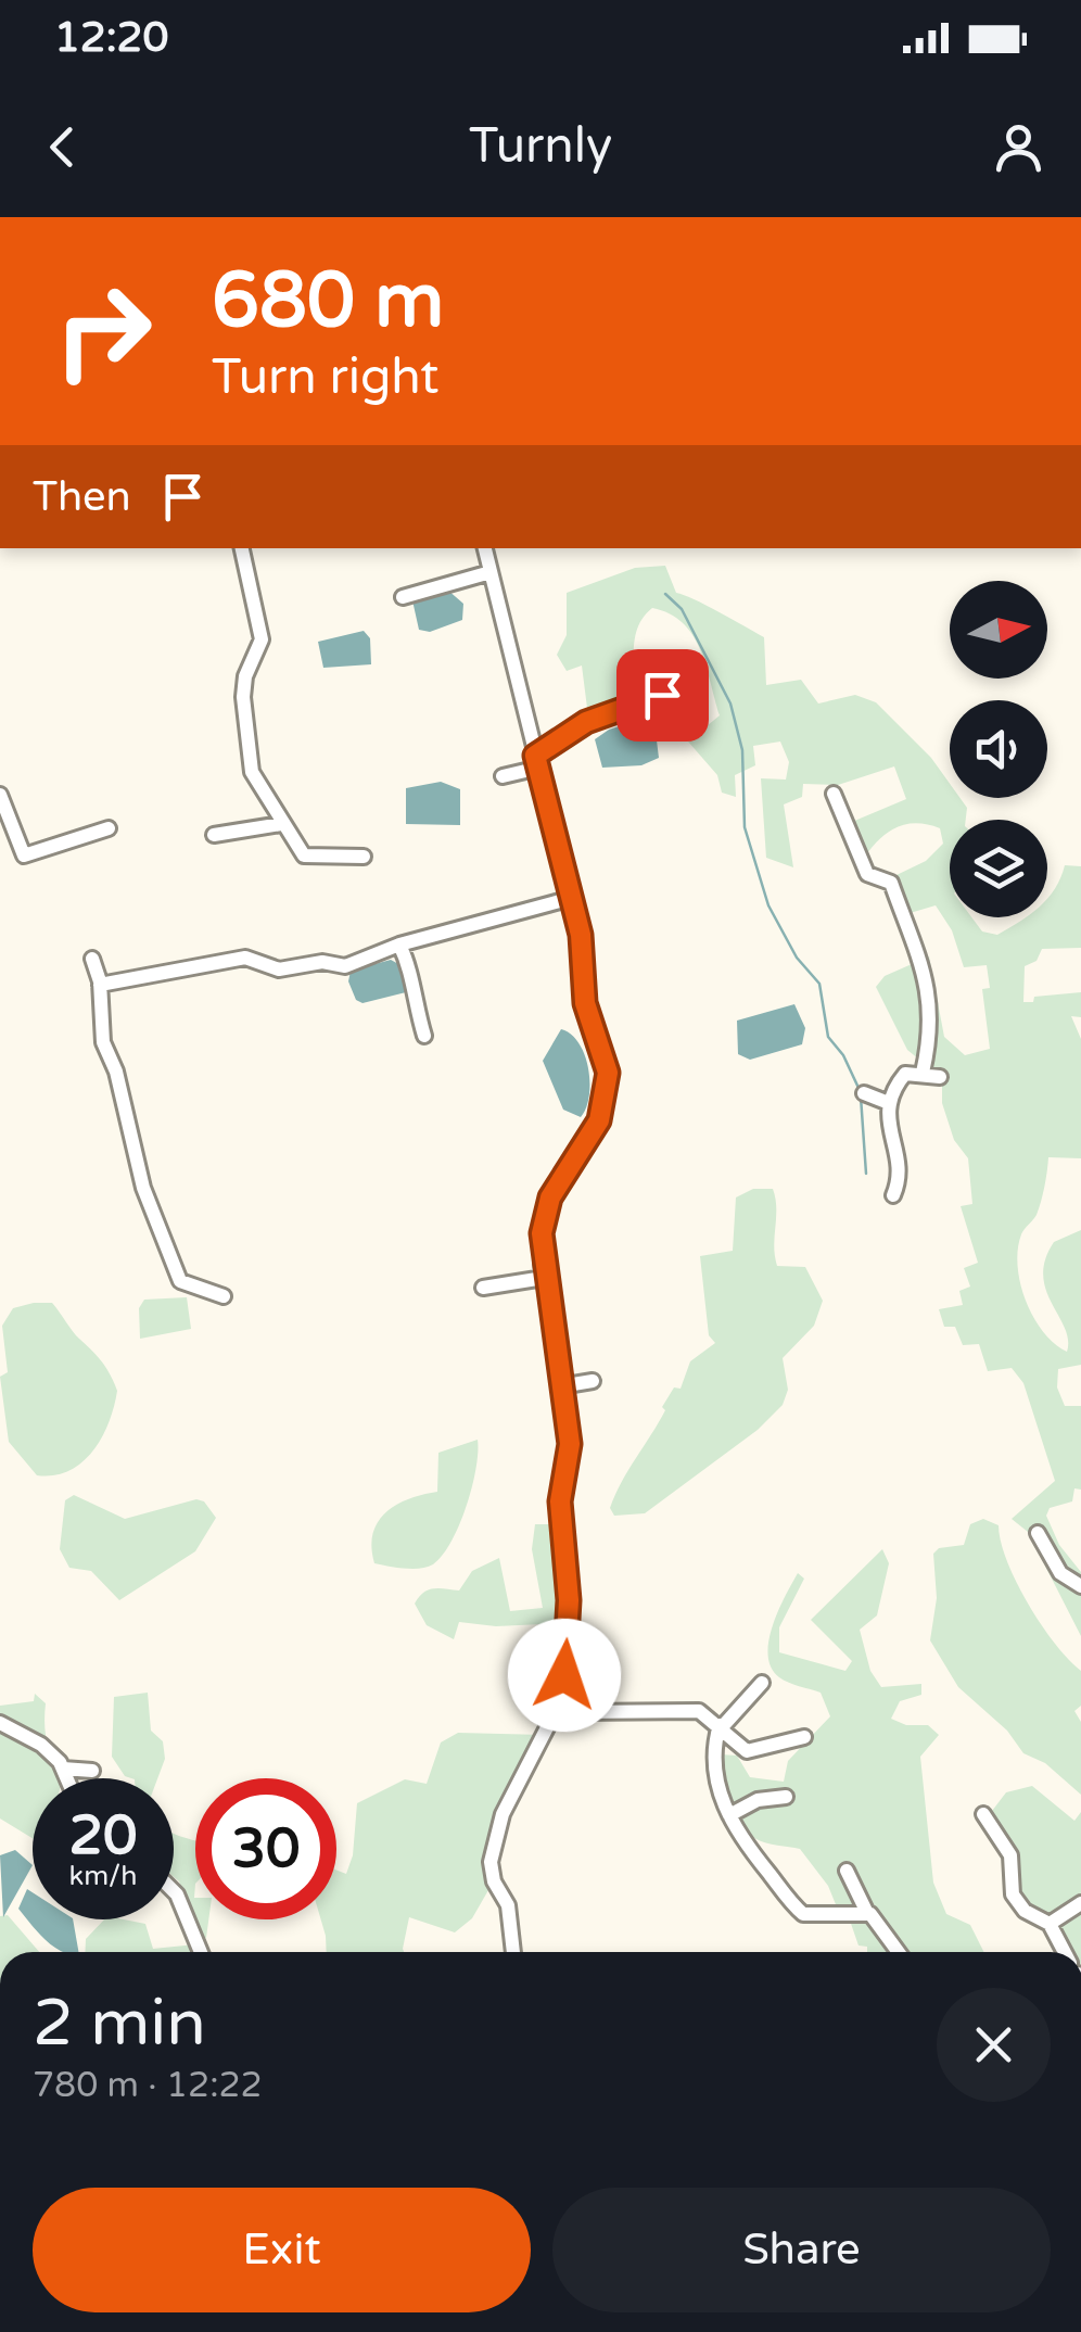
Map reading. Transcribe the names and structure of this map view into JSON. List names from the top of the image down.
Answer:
{
  "north": "right",
  "page": {
    "status": "12:20",
    "header": "Turnly",
    "turn": ["680 m", "Turn right"],
    "then": "Then",
    "speed": "20 km/h",
    "limit": "30",
    "heading": ["2 min", "780 m · 12:22"],
    "buttons": ["Exit", "Share"]
  }
}
